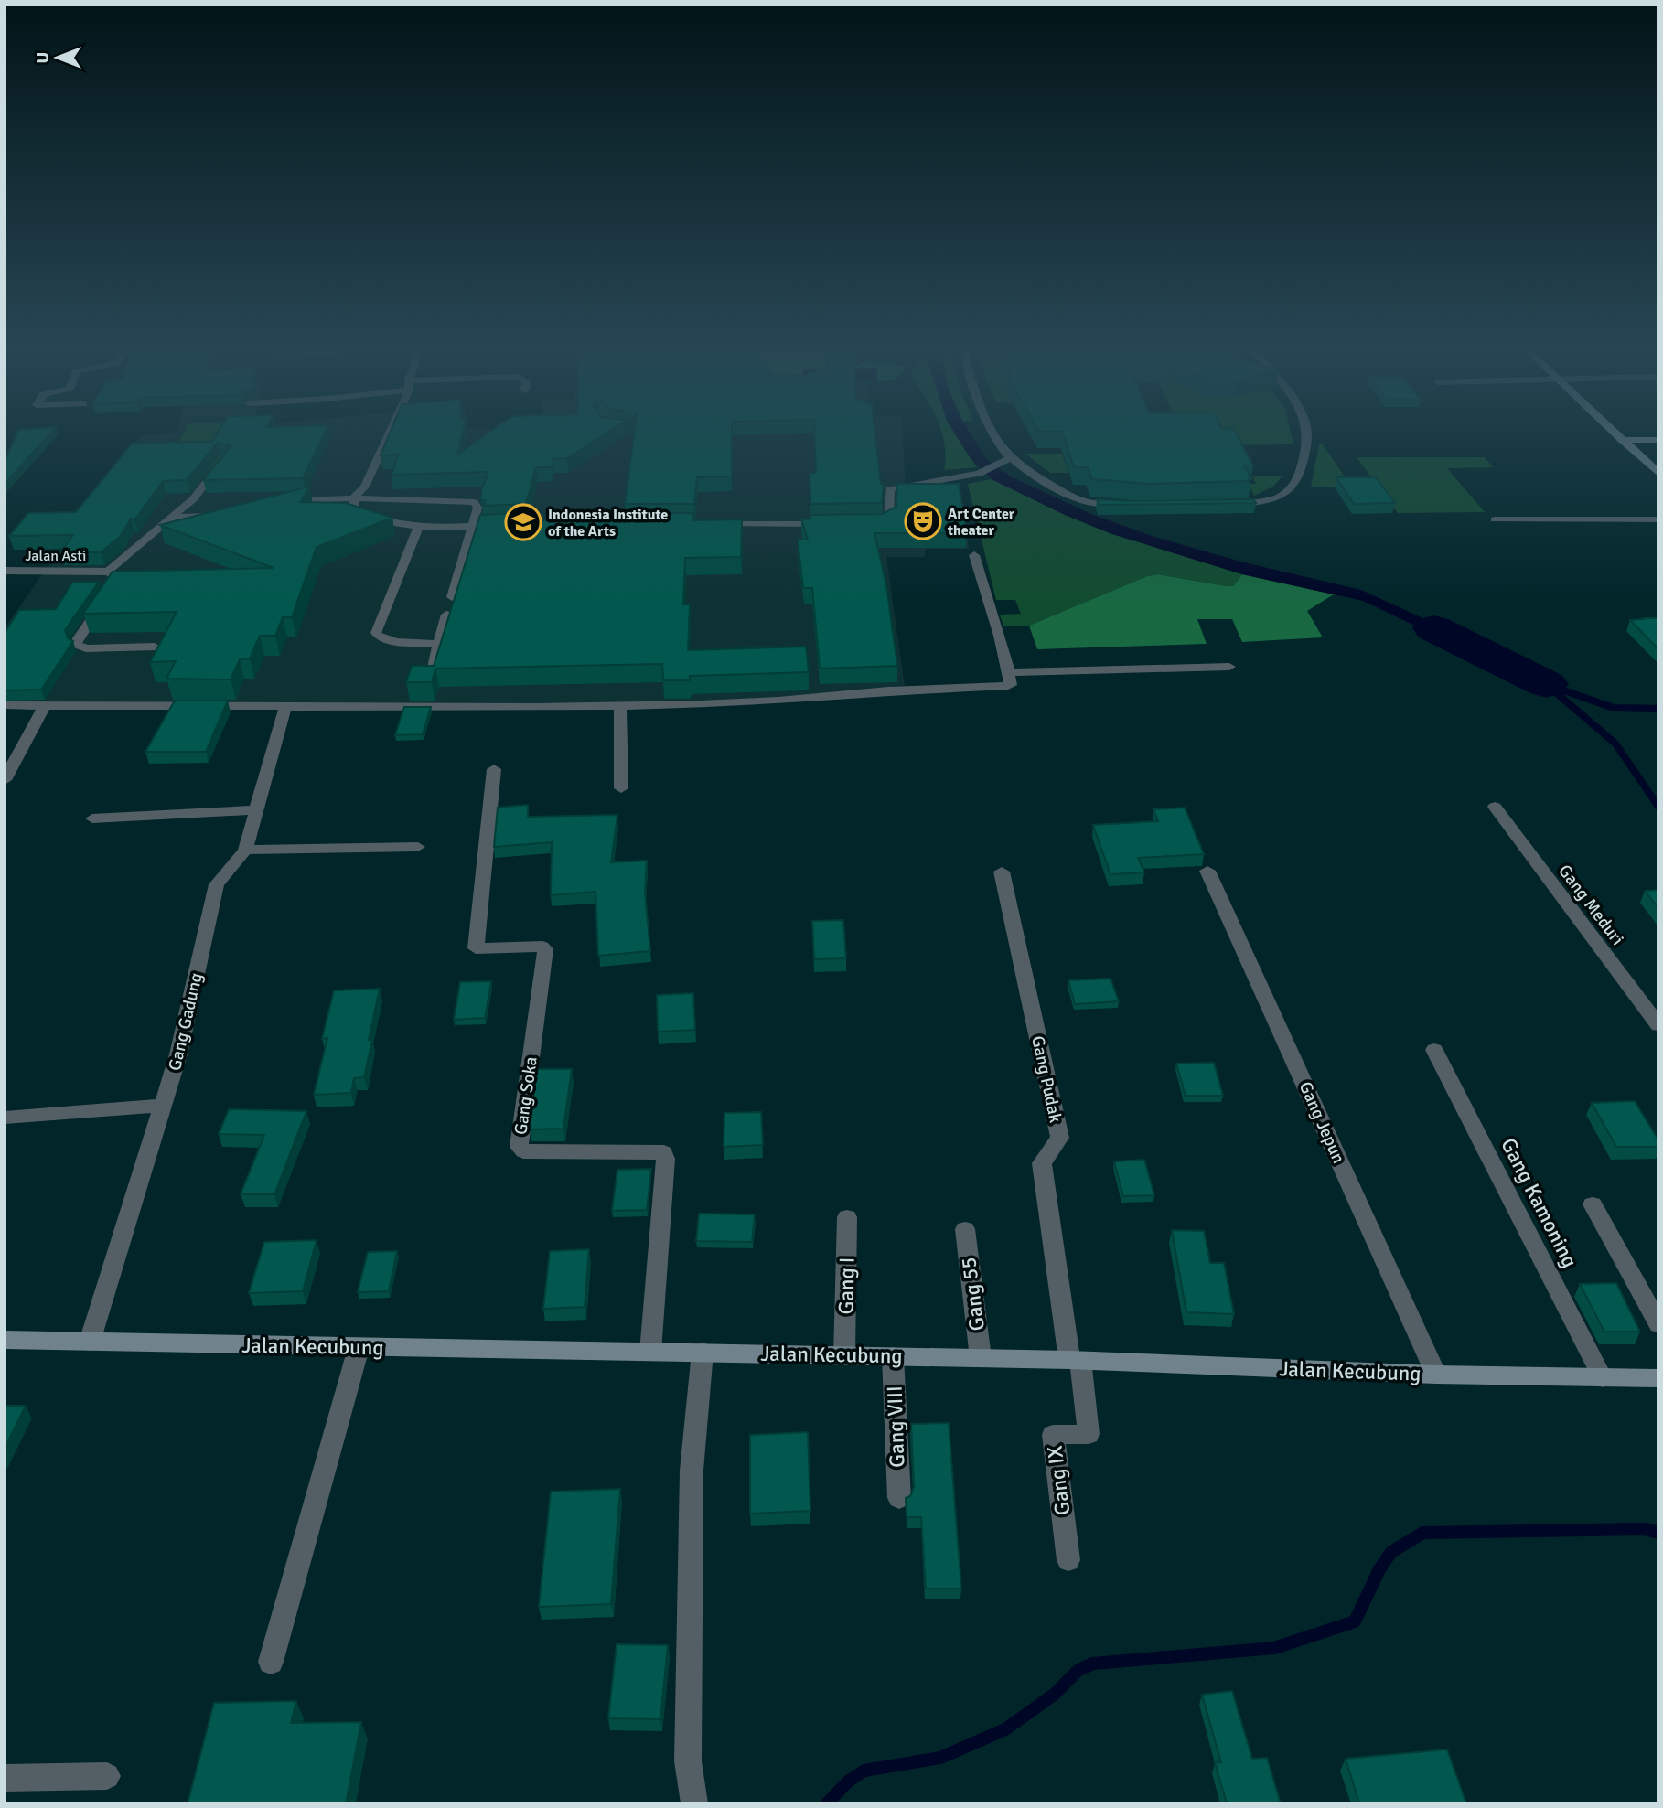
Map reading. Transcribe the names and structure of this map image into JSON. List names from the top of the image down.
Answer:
{
  "streets": {
    "street": [
      "Jalan Asti",
      "Gang Meduri",
      "Gang Gadung",
      "Gang Pudak",
      "Gang Soka",
      "Gang Jepun",
      "Gang Kamoning",
      "Gang I",
      "Gang 55",
      "Jalan Kecubung",
      "Gang VIII",
      "Gang IX"
    ]
  },
  "crossings": [
    ["Gang Gadung", "Jalan Kecubung"],
    ["Gang Pudak", "Jalan Kecubung"],
    ["Gang Pudak", "Gang IX"],
    ["Gang Soka", "Jalan Kecubung"],
    ["Gang Jepun", "Jalan Kecubung"],
    ["Gang Kamoning", "Jalan Kecubung"],
    ["Gang I", "Jalan Kecubung"],
    ["Gang 55", "Jalan Kecubung"],
    ["Jalan Kecubung", "Gang VIII"],
    ["Jalan Kecubung", "Gang IX"]
  ],
  "places": {
    "theatre": ["Art Center theater"],
    "school or university": ["Indonesia Institute of the Arts"]
  },
  "north": "left"
}
